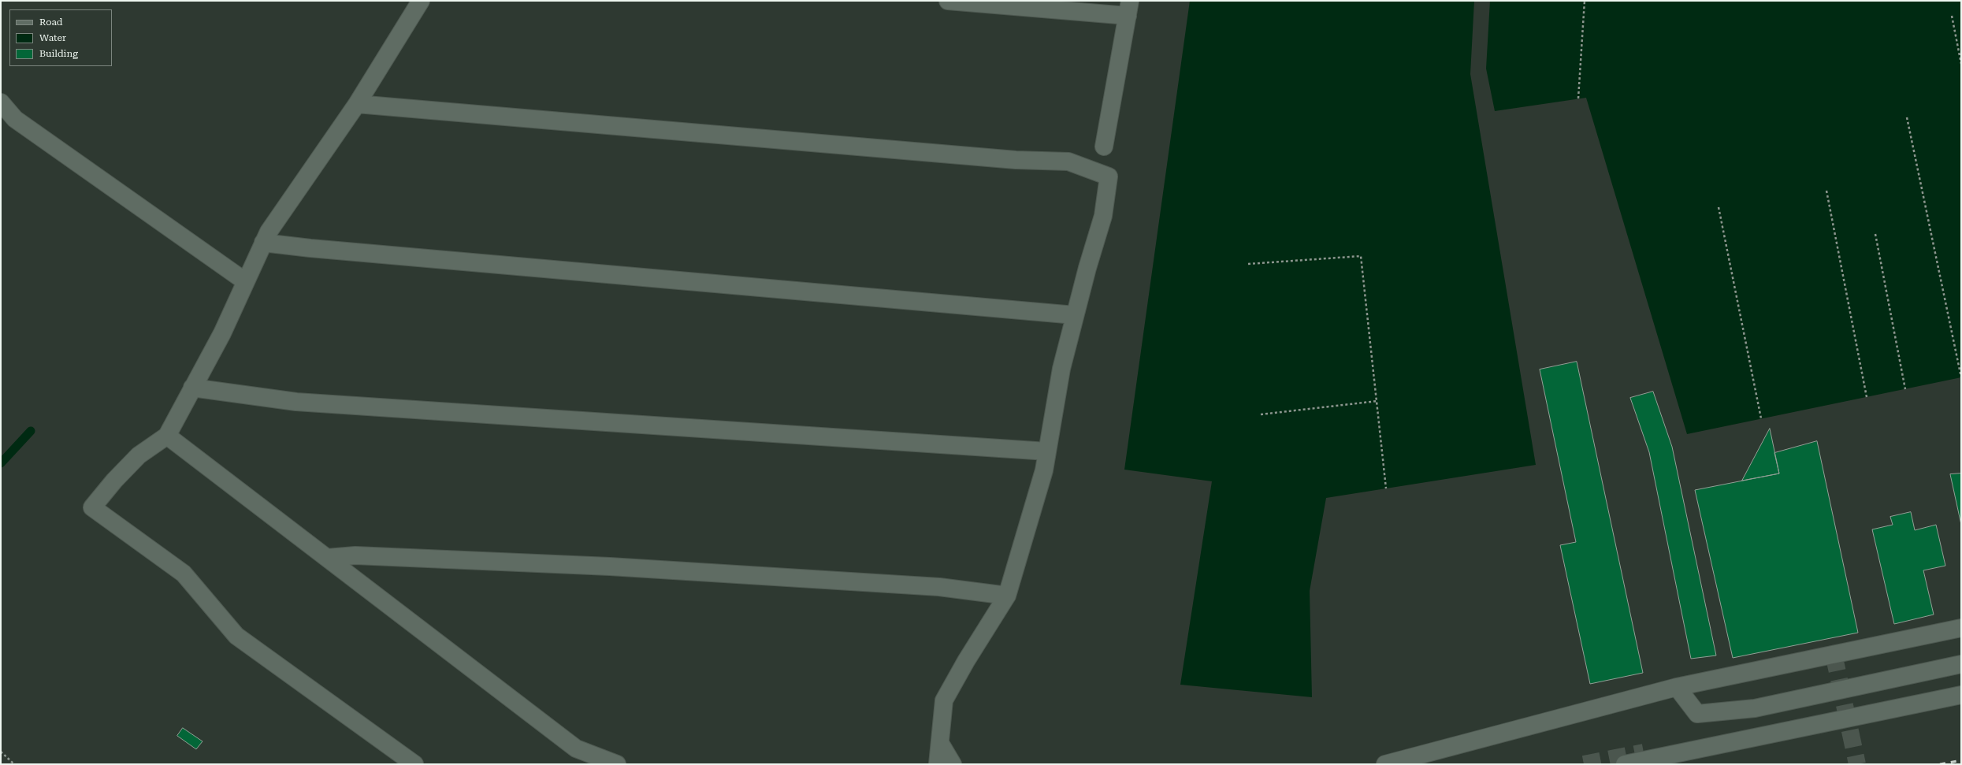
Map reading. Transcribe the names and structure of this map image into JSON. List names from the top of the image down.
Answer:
{
  "legend": ["Road", "Water", "Building"]
}
